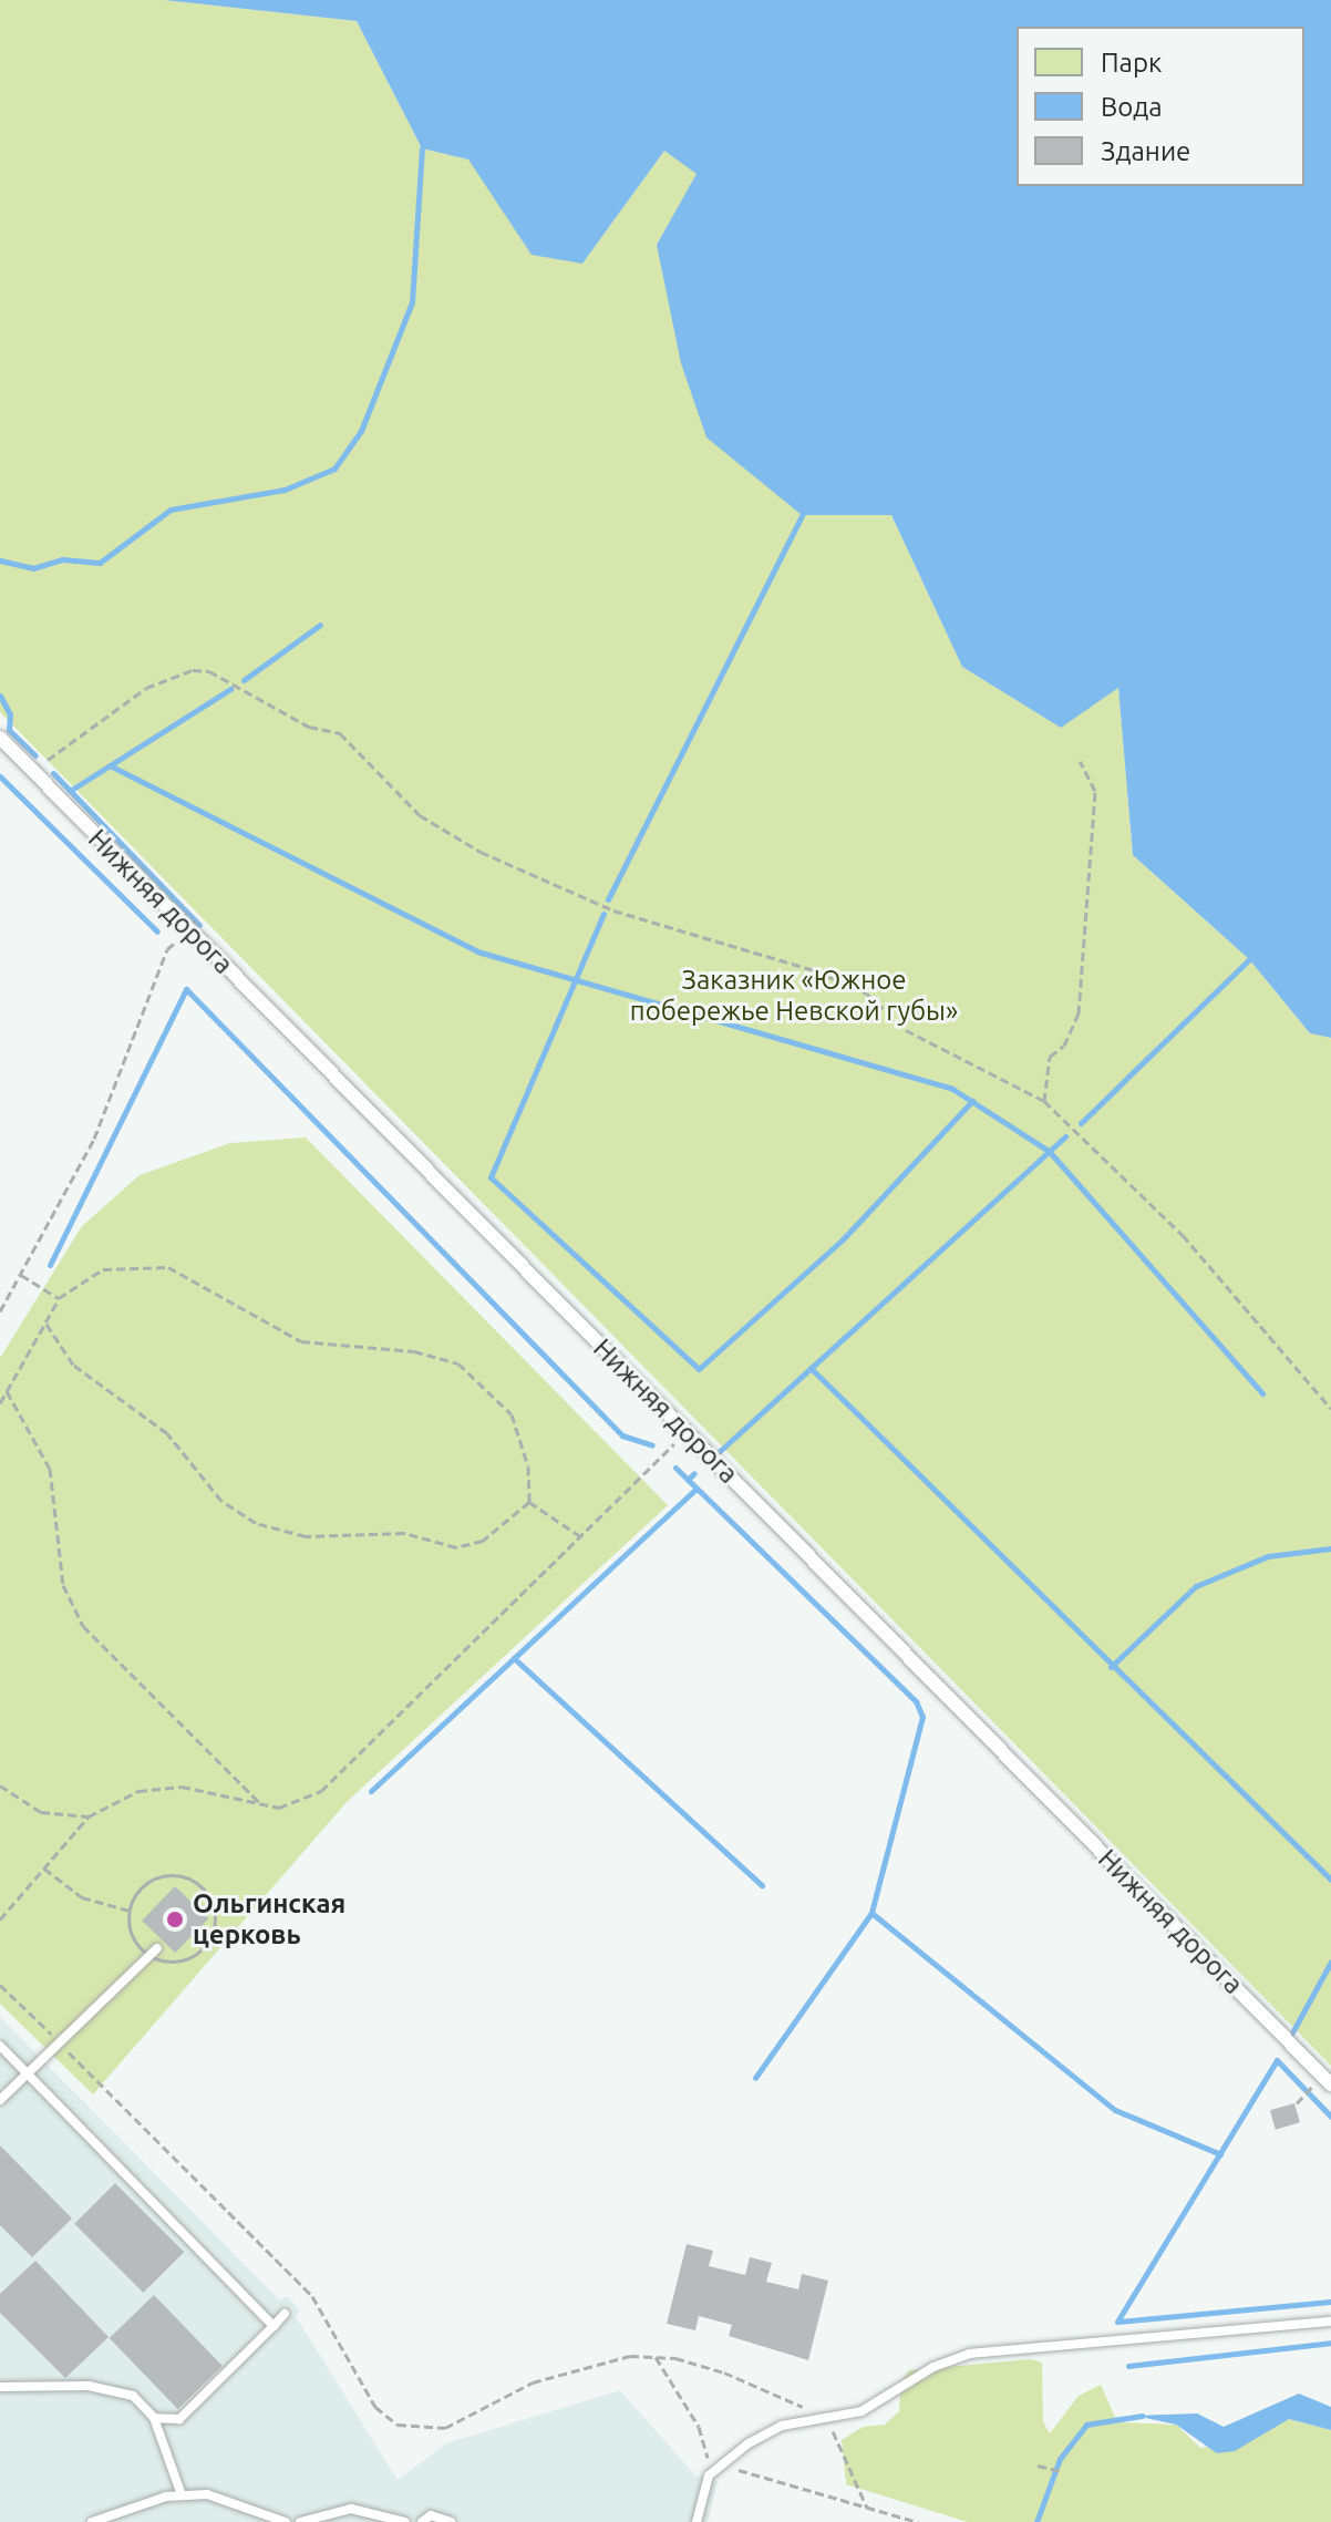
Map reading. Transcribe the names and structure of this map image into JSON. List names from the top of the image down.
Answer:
{
  "streets": {
    "street": ["Нижняя дорога"]
  },
  "parks": ["Заказник «Южное побережье Невской губы»"],
  "places": ["Ольгинская церковь"],
  "legend": ["Парк", "Вода", "Здание"]
}
